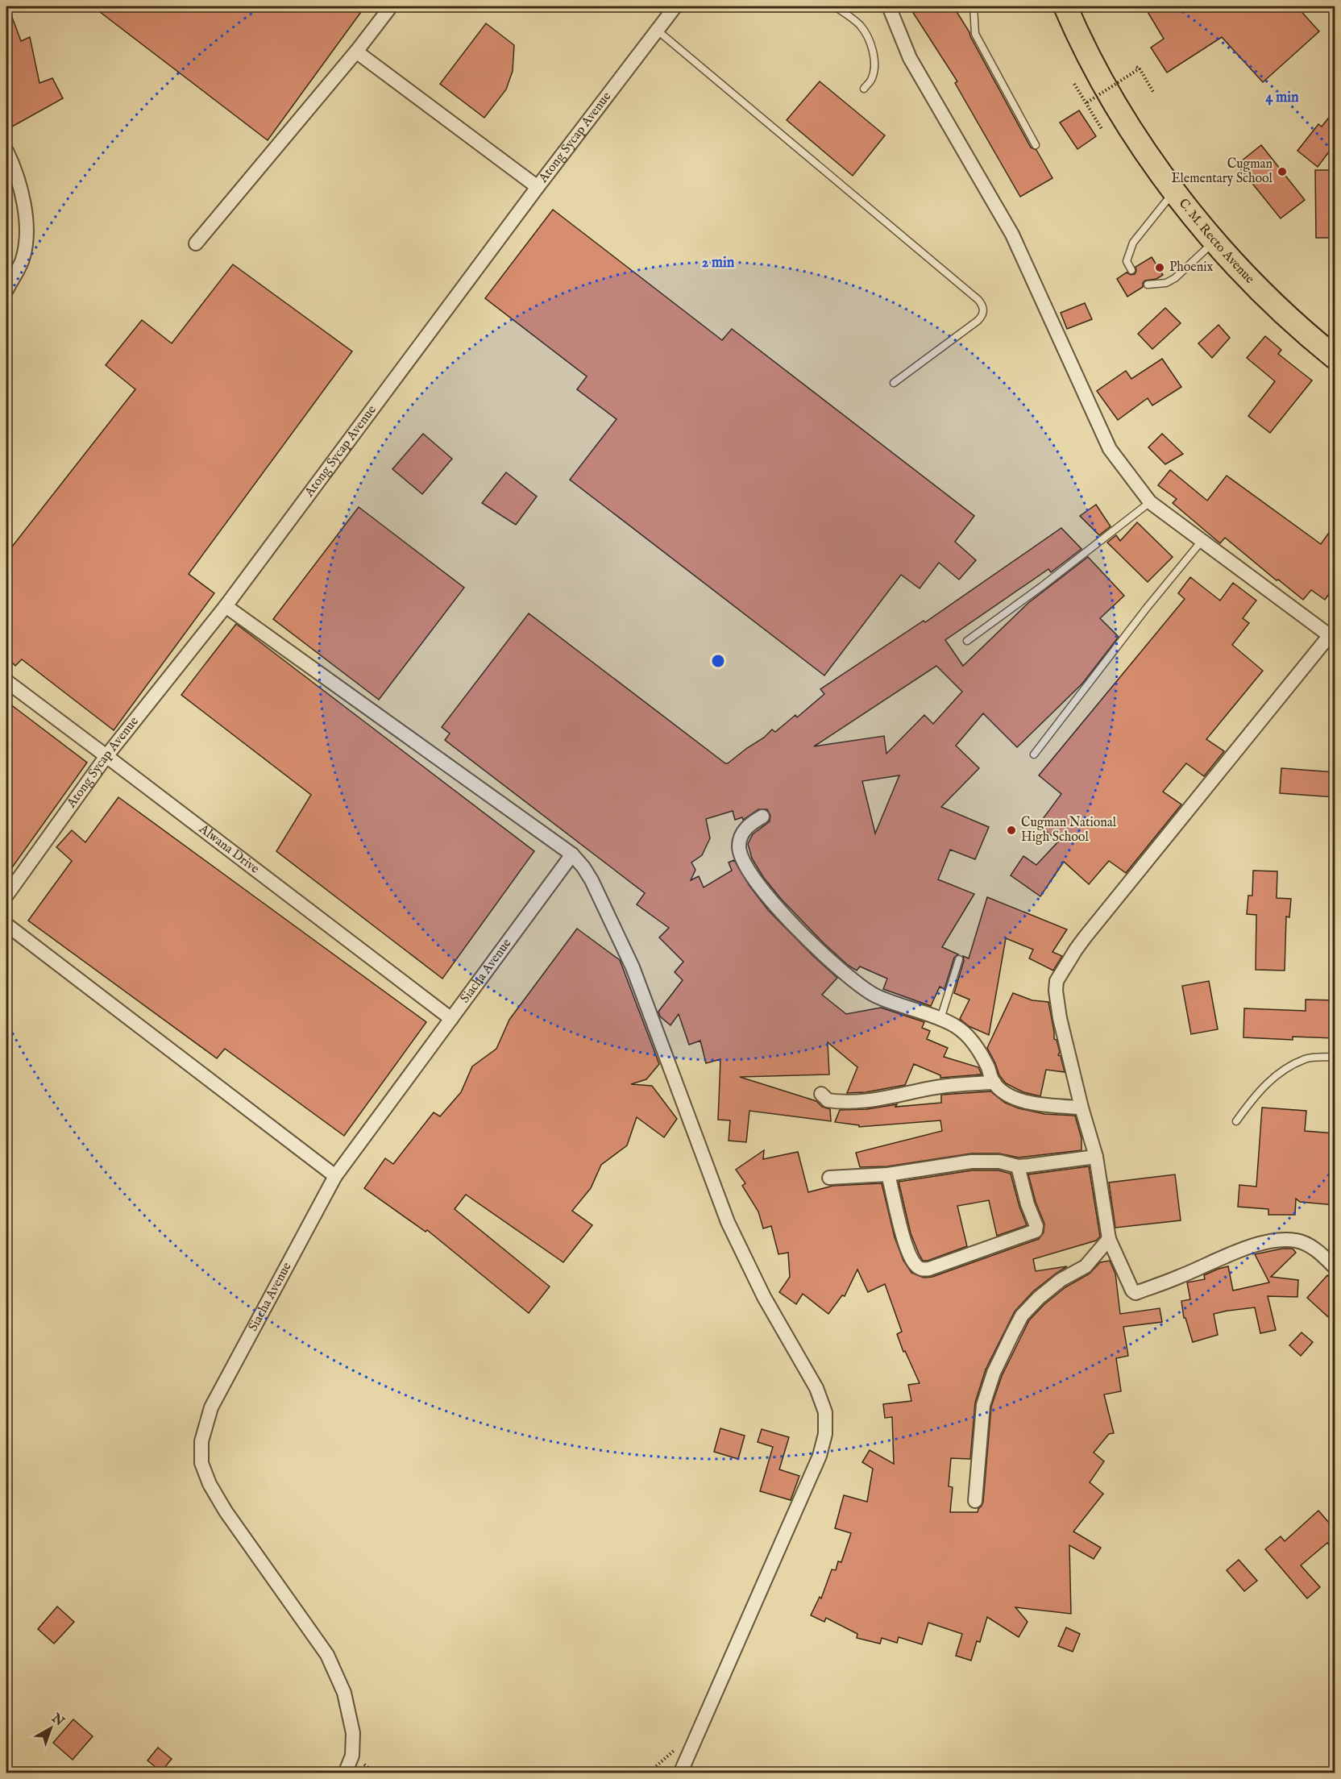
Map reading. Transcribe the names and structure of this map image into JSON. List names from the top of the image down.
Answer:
{
  "streets": {
    "highway": ["C. M. Recto Avenue"],
    "street": ["Atong Sycap Avenue", "Alwana Drive", "Siacha Avenue"]
  },
  "crossings": [
    ["Atong Sycap Avenue", "Alwana Drive"],
    ["Alwana Drive", "Siacha Avenue"]
  ],
  "places": ["Cugman Elementary School", "Phoenix", "Cugman National High School"],
  "north": "top right",
  "rings": ["4 min", "2 min"]
}
